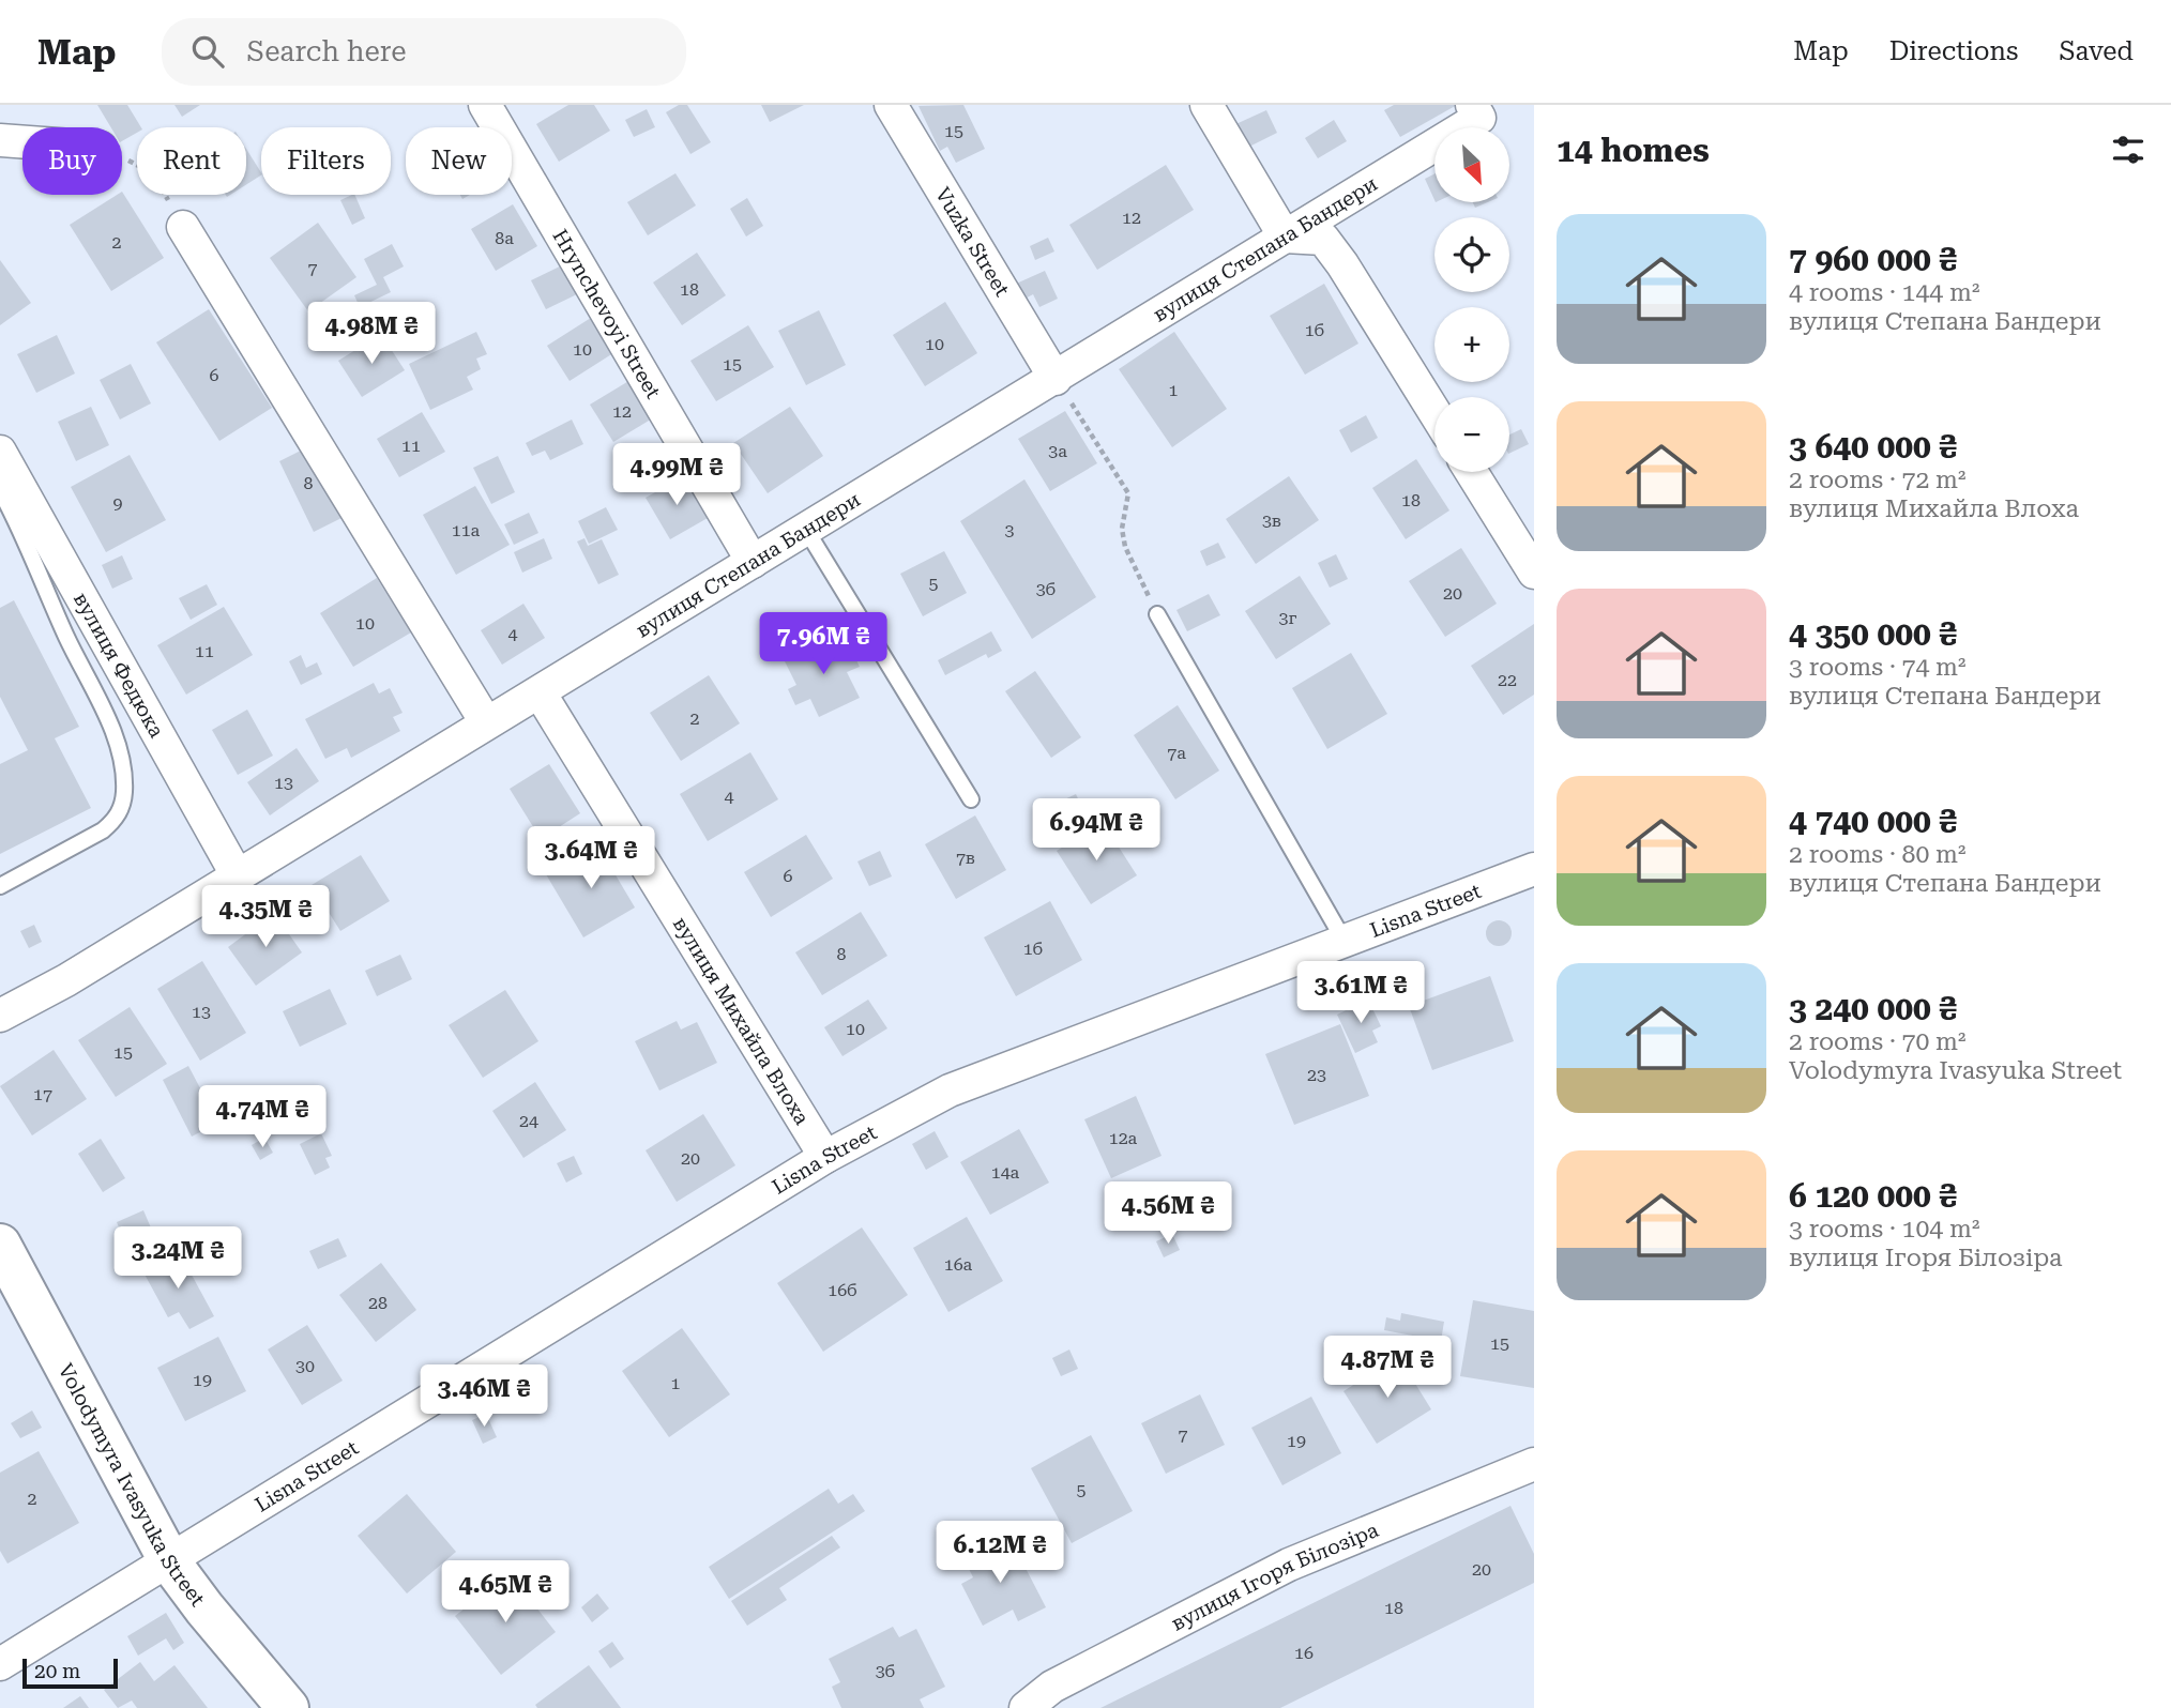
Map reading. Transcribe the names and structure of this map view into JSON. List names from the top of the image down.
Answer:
{
  "streets": {
    "main road": ["Volodymyra Ivasyuka Street"],
    "street": [
      "Vuzka Street",
      "вулиця Степана Бандери",
      "Hrynchevoyi Street",
      "вулиця Федюка",
      "Lisna Street",
      "вулиця Михайла Влоха",
      "вулиця Ігоря Білозіра"
    ]
  },
  "crossings": [
    ["Vuzka Street", "вулиця Степана Бандери"],
    ["вулиця Степана Бандери", "Hrynchevoyi Street"],
    ["вулиця Степана Бандери", "вулиця Федюка"],
    ["вулиця Степана Бандери", "вулиця Михайла Влоха"],
    ["Lisna Street", "вулиця Михайла Влоха"],
    ["Lisna Street", "Volodymyra Ivasyuka Street"]
  ],
  "house_numbers": [
    "15",
    "12",
    "8а",
    "2",
    "7",
    "18",
    "1б",
    "10",
    "10",
    "15",
    "6",
    "1",
    "12",
    "11",
    "3а",
    "8",
    "18",
    "9",
    "3в",
    "11а",
    "3",
    "5",
    "3б",
    "20",
    "3г",
    "10",
    "4",
    "11",
    "22",
    "2",
    "7а",
    "13",
    "4",
    "7в",
    "6",
    "1б",
    "8",
    "13",
    "10",
    "15",
    "23",
    "17",
    "24",
    "12а",
    "20",
    "14а",
    "16а",
    "16б",
    "28",
    "15",
    "30",
    "19",
    "1",
    "7",
    "19",
    "5",
    "2",
    "20",
    "18",
    "16",
    "3б"
  ],
  "scale_bar": "20 m",
  "north": "bottom right",
  "page": {
    "header": "Map",
    "search": "Search here",
    "nav": ["Map", "Directions", "Saved"],
    "heading": "14 homes",
    "map_buttons": ["+", "−"],
    "chip": [
      "Buy",
      "Rent",
      "Filters",
      "New"
    ],
    "list": [
      {
        "name": "7 960 000 ₴",
        "note": "4 rooms · 144 m² · вулиця Степана Бандери"
      },
      {
        "name": "3 640 000 ₴",
        "note": "2 rooms · 72 m² · вулиця Михайла Влоха"
      },
      {
        "name": "4 350 000 ₴",
        "note": "3 rooms · 74 m² · вулиця Степана Бандери"
      },
      {
        "name": "4 740 000 ₴",
        "note": "2 rooms · 80 m² · вулиця Степана Бандери"
      },
      {
        "name": "3 240 000 ₴",
        "note": "2 rooms · 70 m² · Volodymyra Ivasyuka Street"
      },
      {
        "name": "6 120 000 ₴",
        "note": "3 rooms · 104 m² · вулиця Ігоря Білозіра"
      }
    ],
    "price": [
      "4.98M ₴",
      "4.99M ₴",
      "7.96M ₴",
      "6.94M ₴",
      "3.64M ₴",
      "4.35M ₴",
      "3.61M ₴",
      "4.74M ₴",
      "4.56M ₴",
      "3.24M ₴",
      "4.87M ₴",
      "3.46M ₴",
      "6.12M ₴",
      "4.65M ₴"
    ],
    "scale": "20 m"
  }
}
